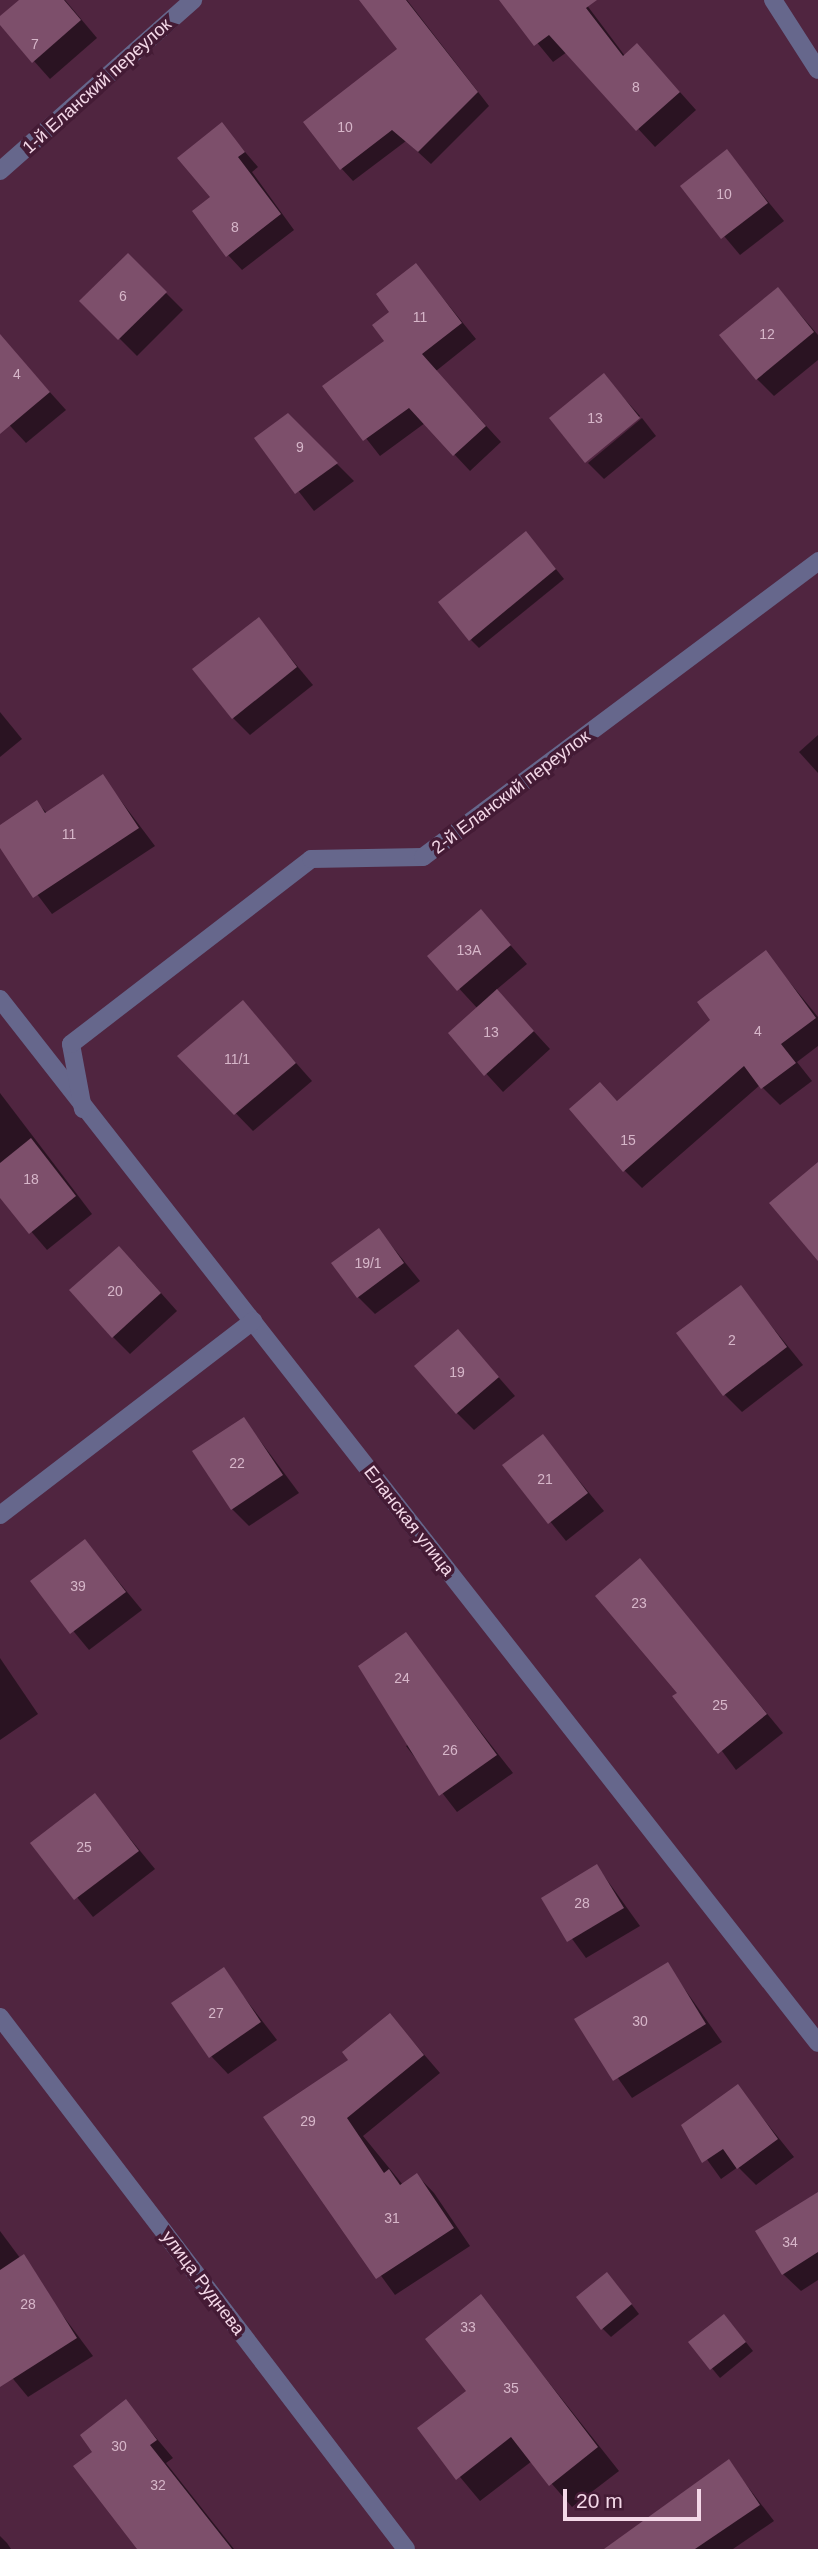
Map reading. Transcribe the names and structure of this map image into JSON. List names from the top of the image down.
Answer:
{
  "streets": {
    "street": [
      "1-й Еланский переулок",
      "2-й Еланский переулок",
      "Еланская улица",
      "улица Руднева"
    ]
  },
  "crossings": [
    ["2-й Еланский переулок", "Еланская улица"]
  ],
  "house_numbers": [
    "7",
    "8",
    "10",
    "10",
    "8",
    "6",
    "11",
    "12",
    "4",
    "13",
    "9",
    "11",
    "13А",
    "4",
    "13",
    "11/1",
    "15",
    "18",
    "19/1",
    "20",
    "2",
    "19",
    "22",
    "21",
    "39",
    "23",
    "24",
    "25",
    "26",
    "25",
    "28",
    "27",
    "30",
    "29",
    "31",
    "34",
    "28",
    "33",
    "35",
    "30",
    "32"
  ],
  "scale_bar": "20 m"
}
